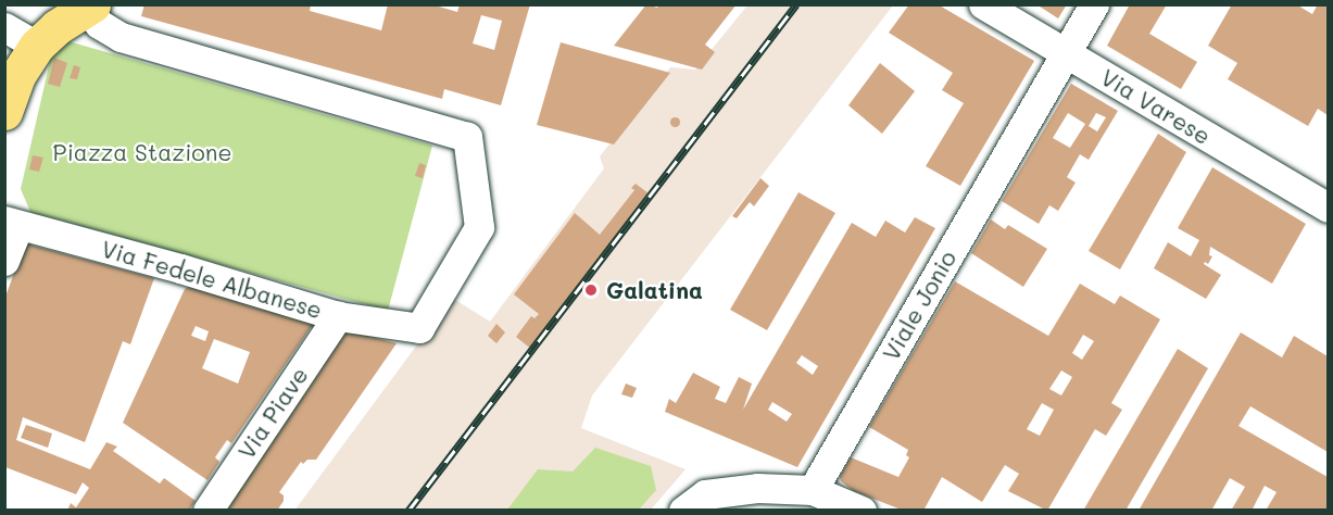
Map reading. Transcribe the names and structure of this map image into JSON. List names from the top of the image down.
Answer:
{
  "streets": {
    "street": [
      "Via Varese",
      "Via Fedele Albanese",
      "Viale Jonio",
      "Via Piave"
    ]
  },
  "crossings": [
    ["Via Varese", "Viale Jonio"],
    ["Via Fedele Albanese", "Via Piave"]
  ],
  "parks": ["Piazza Stazione"],
  "places": ["Galatina"]
}
